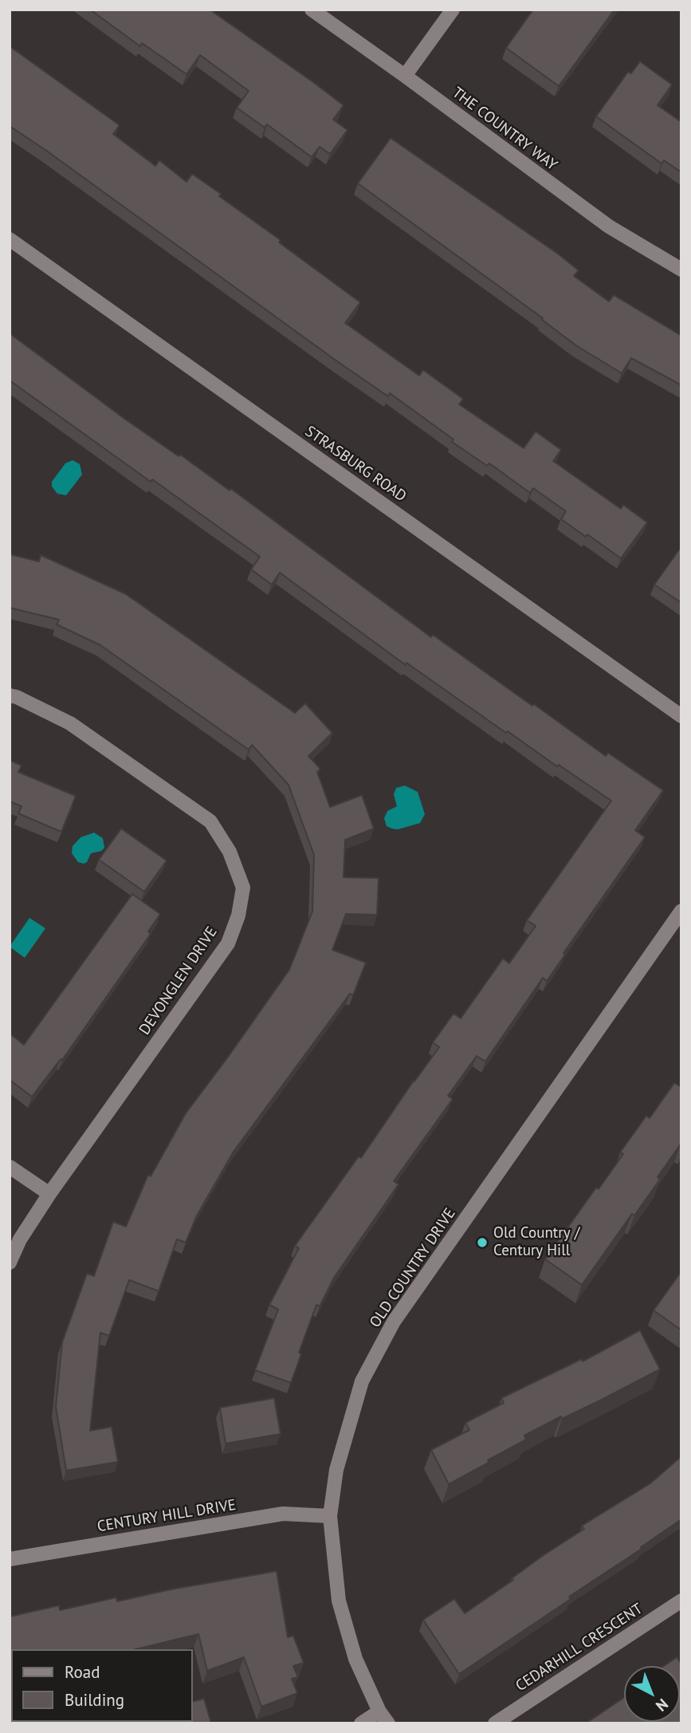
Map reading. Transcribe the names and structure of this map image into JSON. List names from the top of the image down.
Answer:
{
  "streets": {
    "street": [
      "THE COUNTRY WAY",
      "STRASBURG ROAD",
      "DEVONGLEN DRIVE",
      "OLD COUNTRY DRIVE",
      "CENTURY HILL DRIVE",
      "CEDARHILL CRESCENT"
    ]
  },
  "crossings": [
    ["OLD COUNTRY DRIVE", "CENTURY HILL DRIVE"]
  ],
  "places": ["Old Country / Century Hill"],
  "legend": ["Road", "Building"],
  "north": "bottom right"
}
